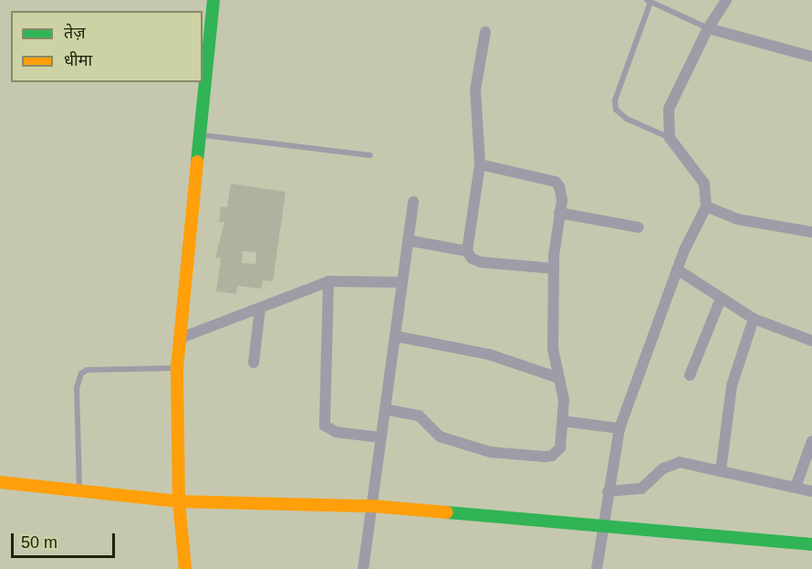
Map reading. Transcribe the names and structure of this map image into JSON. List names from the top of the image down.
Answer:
{
  "legend": ["तेज़", "धीमा"],
  "scale_bar": "50 m"
}
